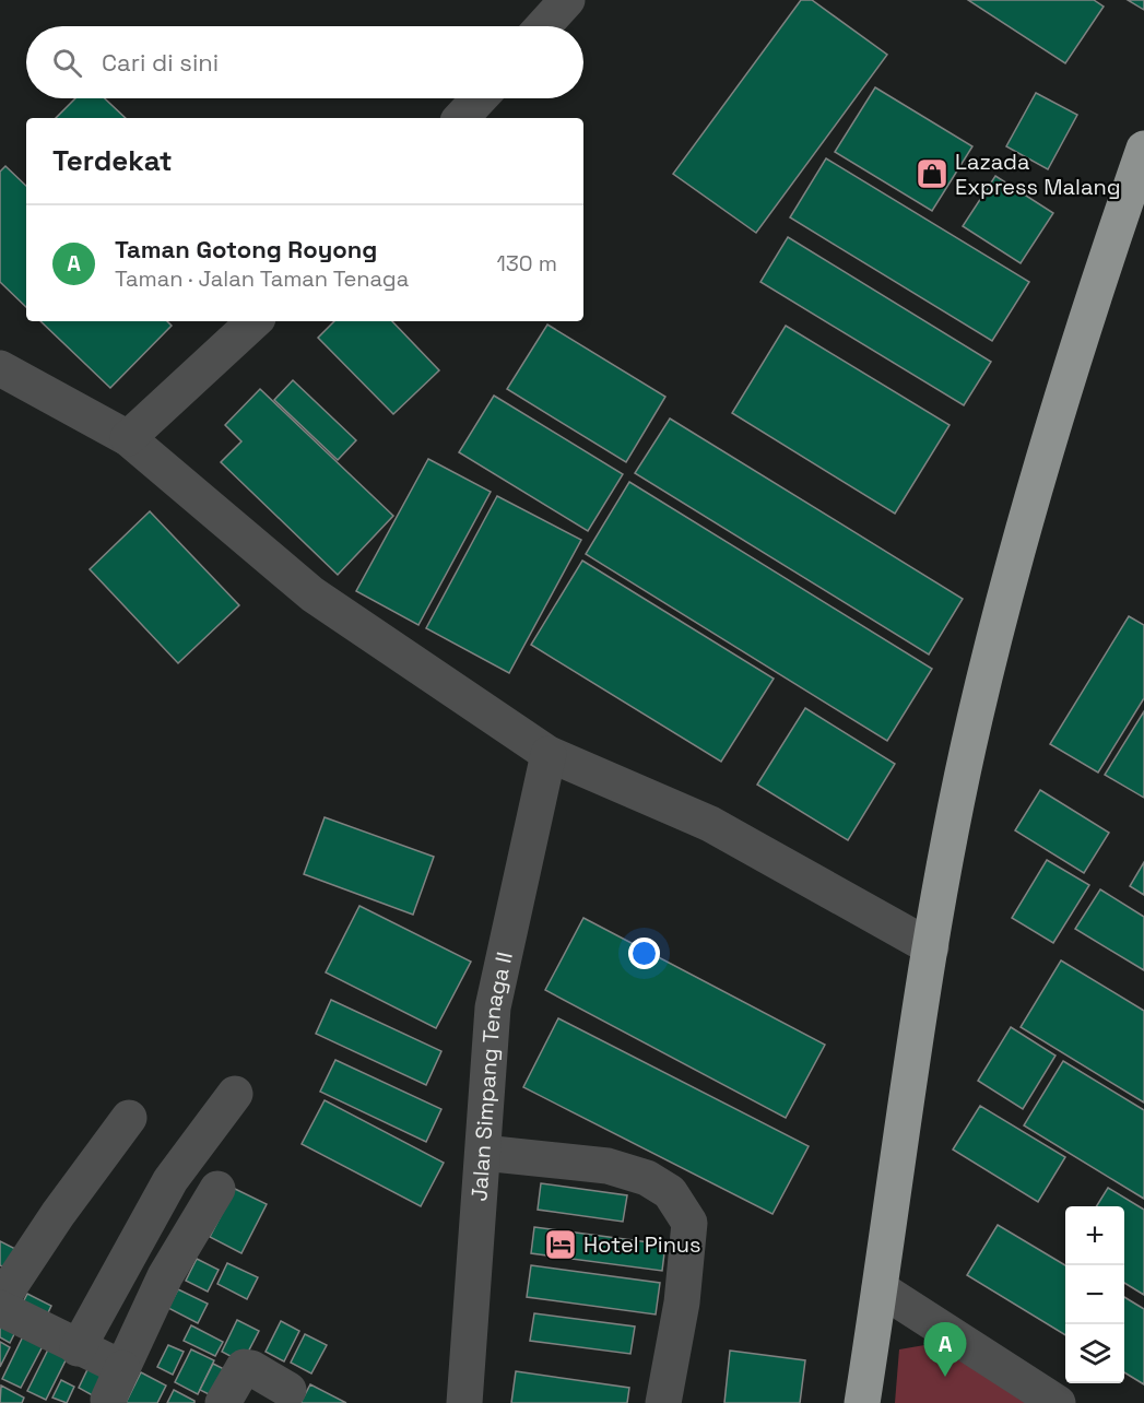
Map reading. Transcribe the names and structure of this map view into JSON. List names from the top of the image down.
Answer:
{
  "streets": {
    "street": ["Jalan Simpang Tenaga II"]
  },
  "places": {
    "shop": ["Lazada Express Malang"],
    "hotel": ["Hotel Pinus"]
  },
  "page": {
    "search": "Cari di sini",
    "heading": "Terdekat",
    "list": [
      {
        "mark": "A",
        "name": "Taman Gotong Royong",
        "note": "Taman · Jalan Taman Tenaga",
        "value": "130 m"
      }
    ],
    "map_buttons": ["+", "−"],
    "pins": "A"
  }
}
